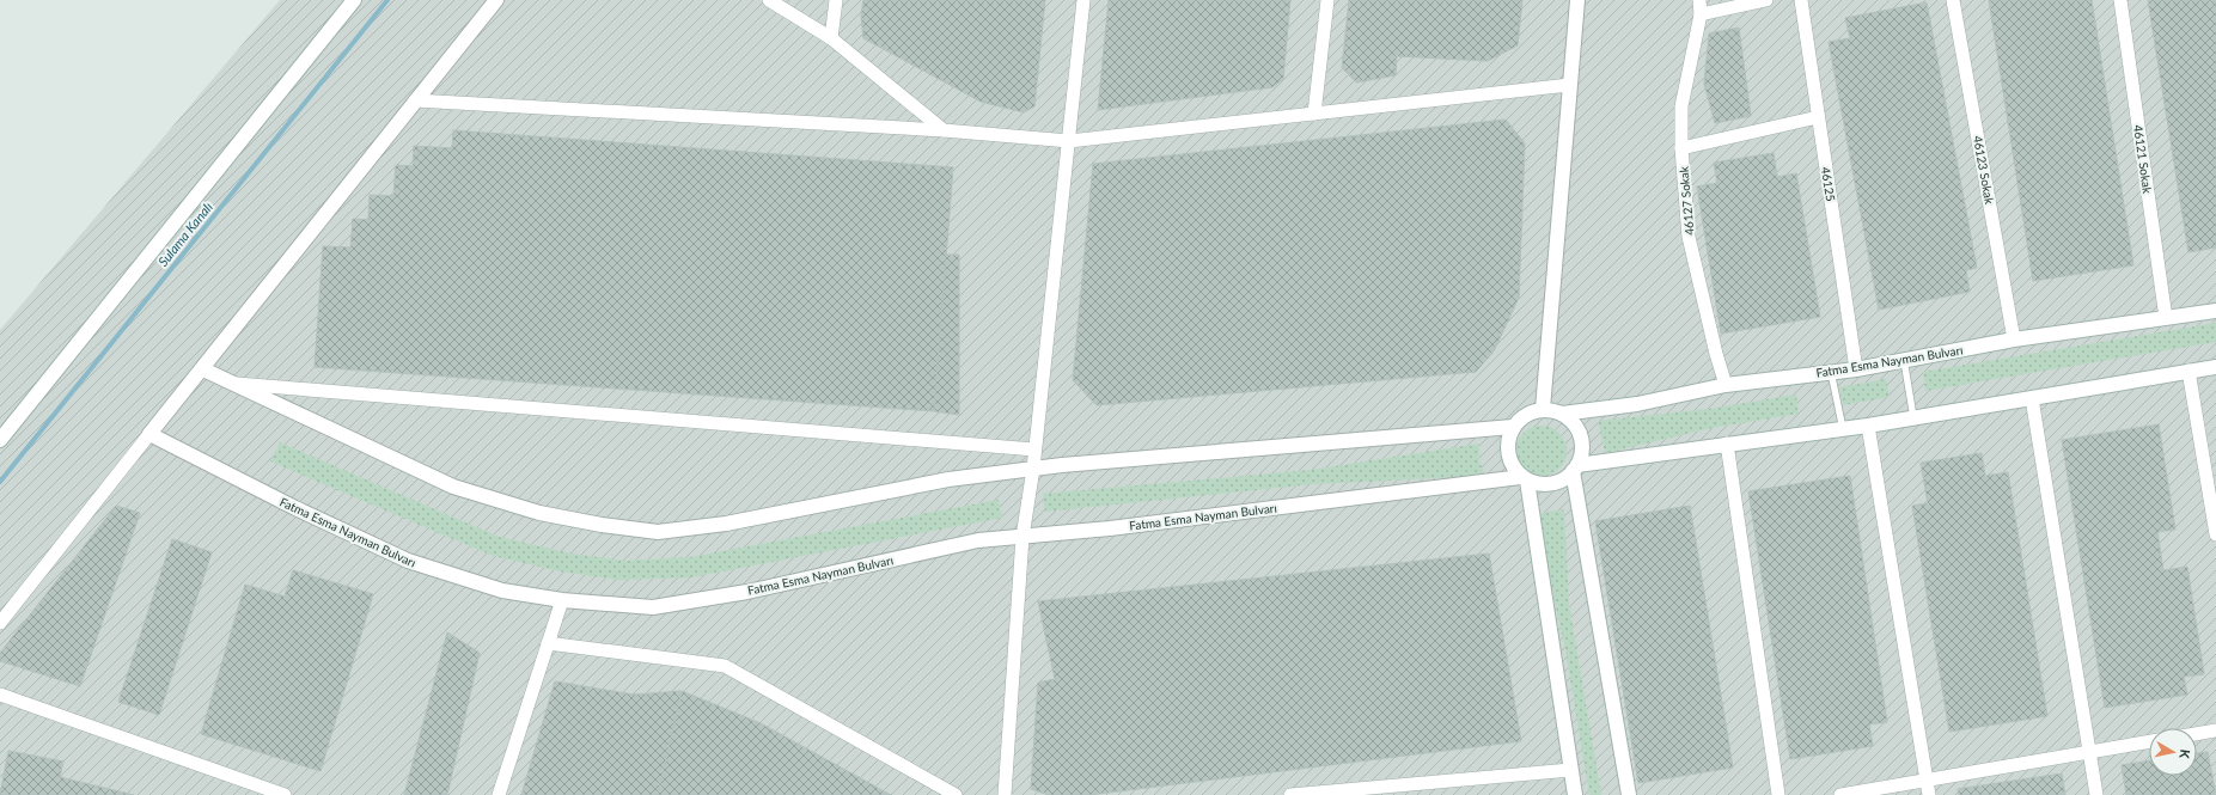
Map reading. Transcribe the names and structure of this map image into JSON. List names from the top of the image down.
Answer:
{
  "streets": {
    "street": [
      "46121 Sokak",
      "46123 Sokak",
      "46125",
      "46127 Sokak",
      "Fatma Esma Nayman Bulvarı"
    ]
  },
  "crossings": [
    ["46121 Sokak", "Fatma Esma Nayman Bulvarı"],
    ["46123 Sokak", "Fatma Esma Nayman Bulvarı"],
    ["46125", "Fatma Esma Nayman Bulvarı"],
    ["46127 Sokak", "Fatma Esma Nayman Bulvarı"]
  ],
  "water": ["Sulama Kanalı"],
  "north": "right"
}
